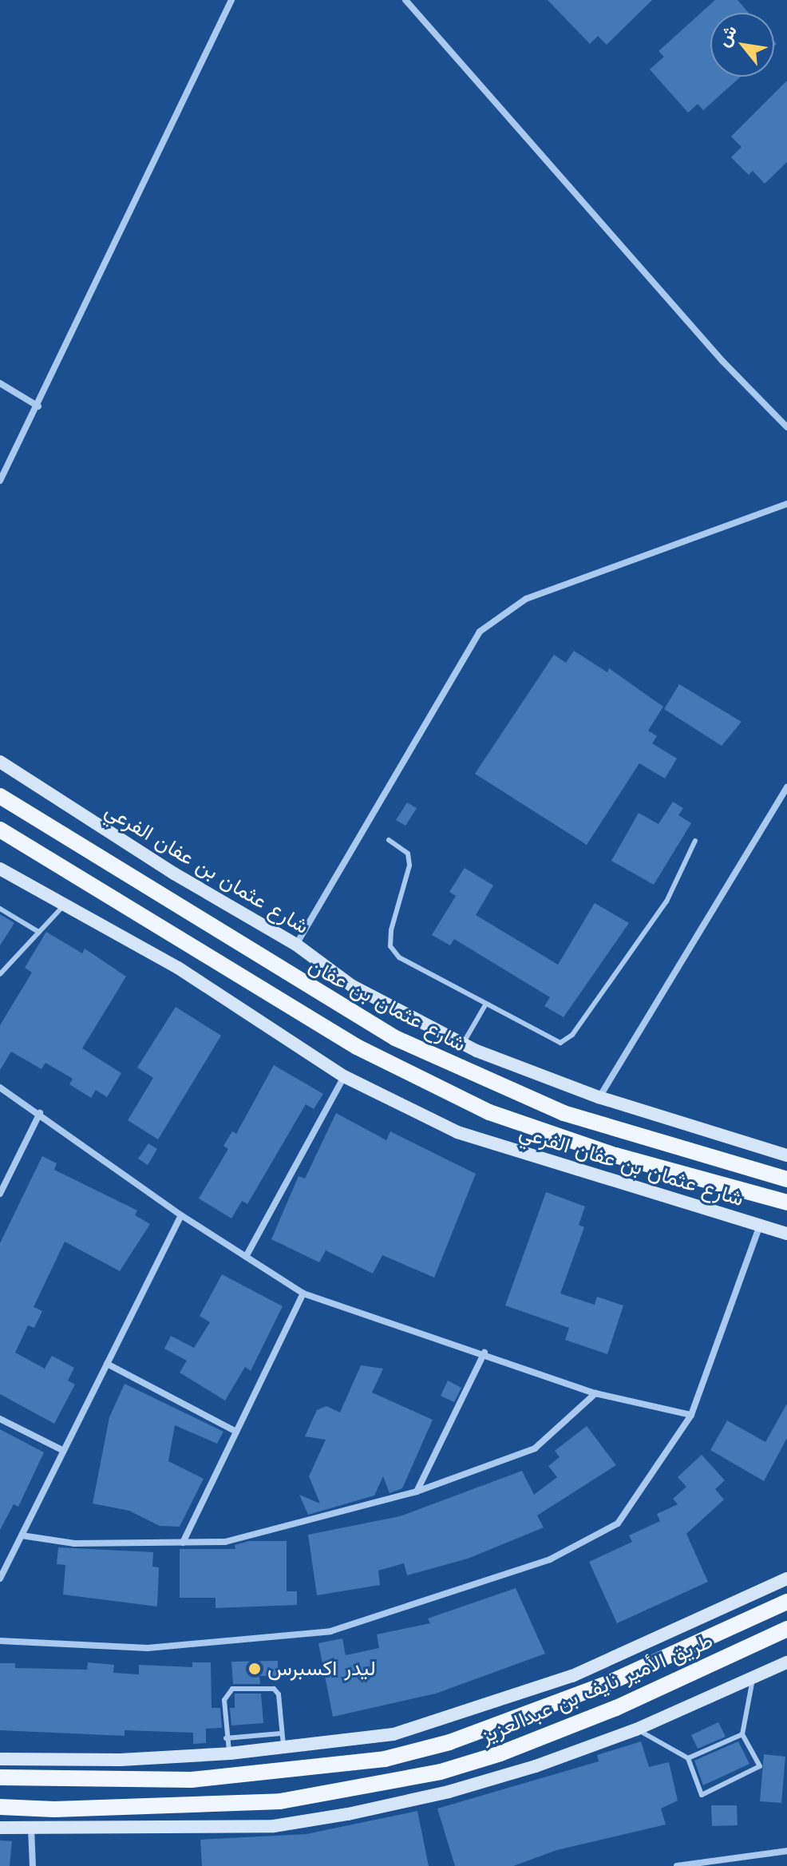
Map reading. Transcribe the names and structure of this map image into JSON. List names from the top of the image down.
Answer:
{
  "streets": {
    "main road": ["شارع عثمان بن عفان الفرعي", "شارع عثمان بن عفان", "طريق الأمير نايف بن عبدالعزيز"]
  },
  "places": ["ليدر اكسبرس"],
  "north": "top left"
}
